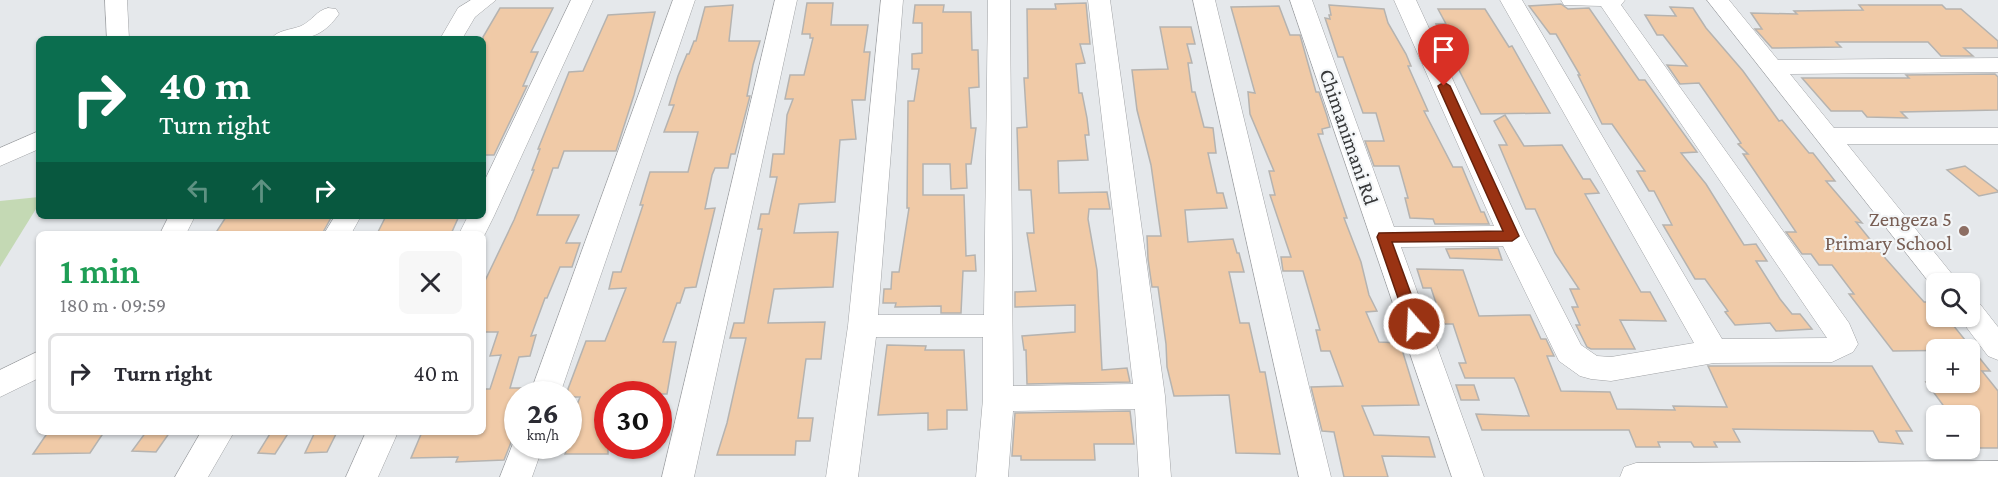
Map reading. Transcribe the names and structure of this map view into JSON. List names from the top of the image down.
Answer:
{
  "streets": {
    "street": ["Chimanimani Rd"]
  },
  "places": ["Zengeza 5 Primary School"],
  "page": {
    "turn": ["40 m", "Turn right"],
    "heading": ["1 min", "180 m · 09:59"],
    "map_buttons": ["+", "−"],
    "list": [
      {
        "name": "Turn right",
        "value": "40 m"
      }
    ],
    "speed": "26 km/h",
    "limit": "30"
  }
}
